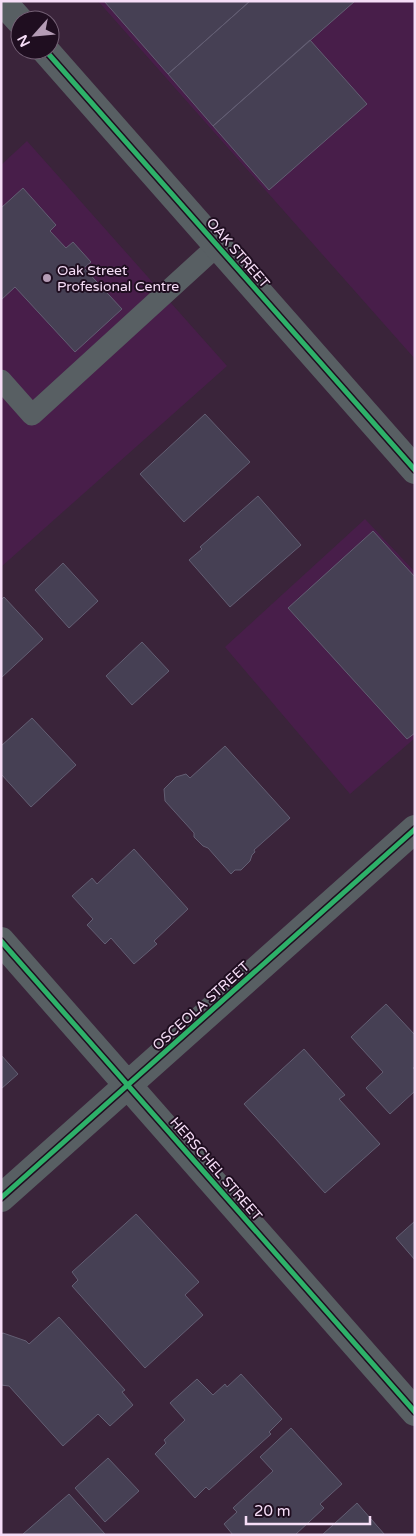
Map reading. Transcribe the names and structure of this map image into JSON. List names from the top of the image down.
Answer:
{
  "streets": {
    "street": ["OAK STREET", "OSCEOLA STREET", "HERSCHEL STREET"]
  },
  "crossings": [
    ["OSCEOLA STREET", "HERSCHEL STREET"]
  ],
  "places": ["Oak Street Profesional Centre"],
  "scale_bar": "20 m",
  "north": "bottom left"
}
